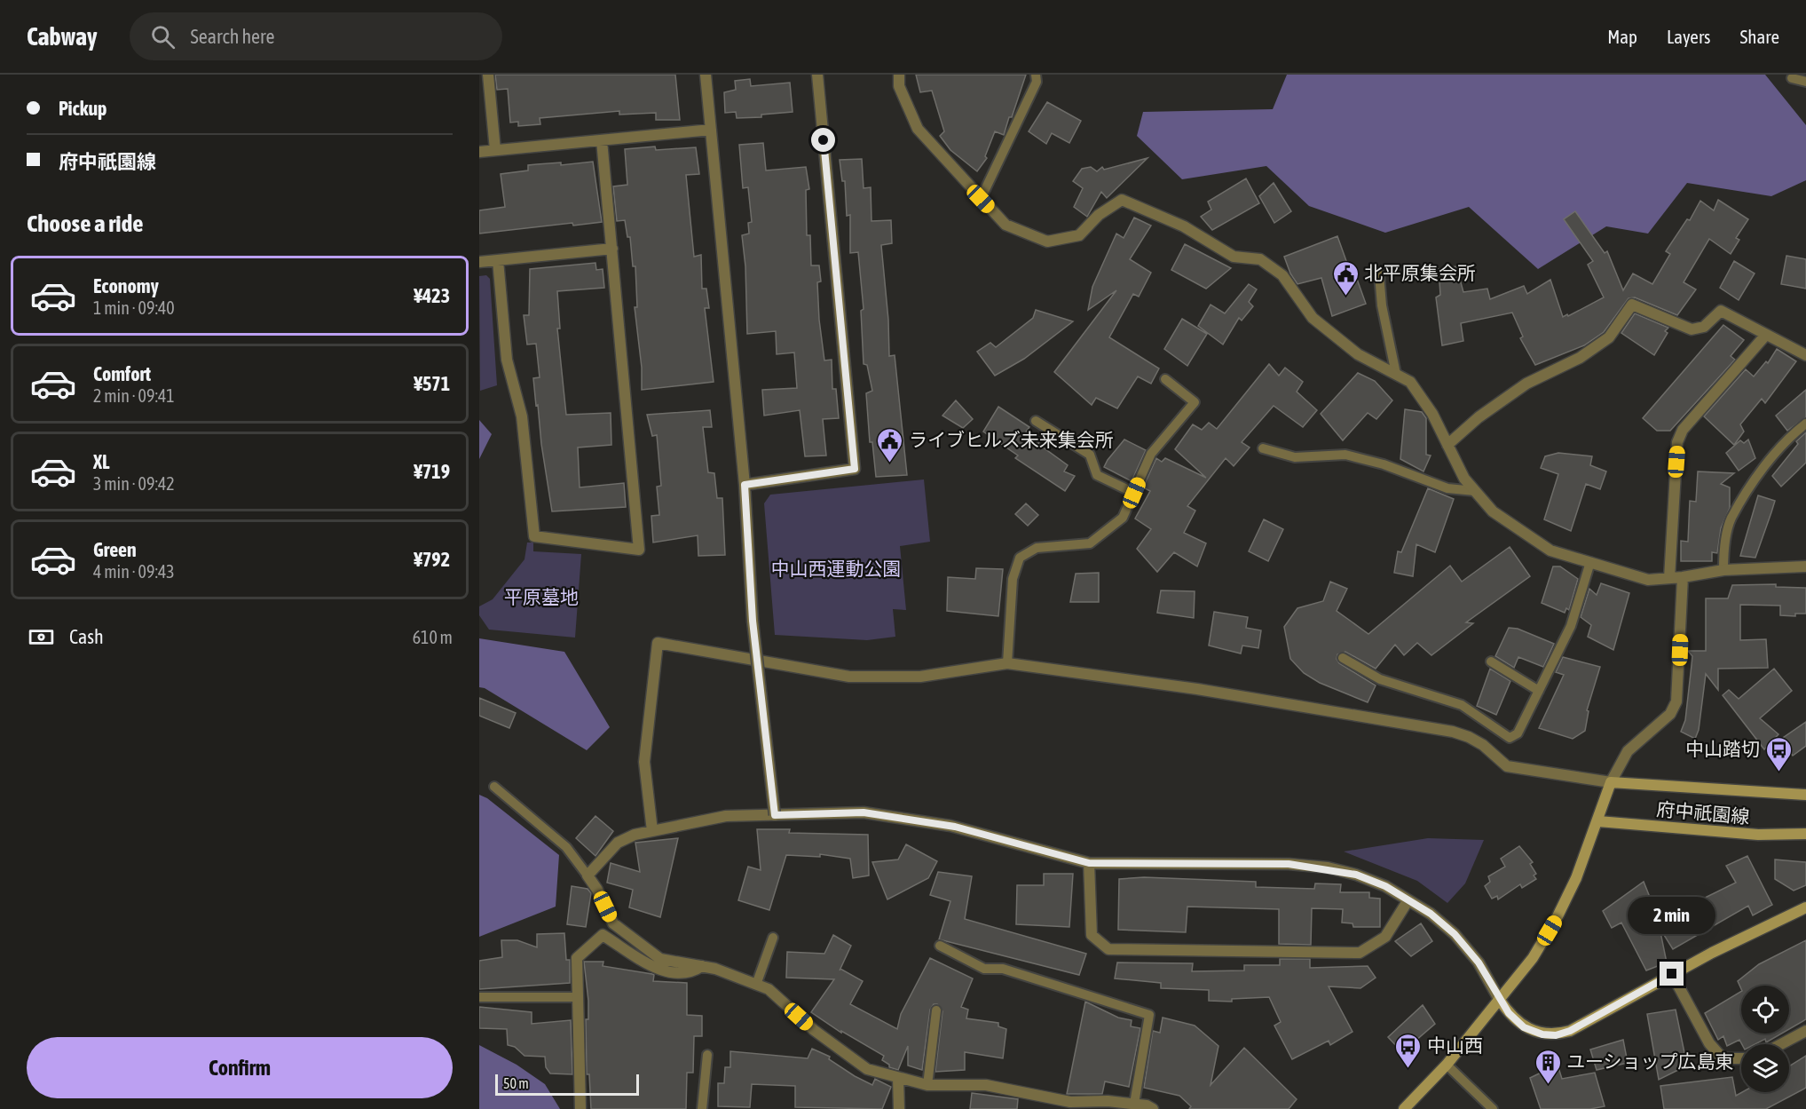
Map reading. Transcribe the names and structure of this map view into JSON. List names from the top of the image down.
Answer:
{
  "streets": {
    "main road": ["府中祇園線"]
  },
  "parks": ["中山西運動公園", "平原墓地"],
  "places": {
    "public building": ["北平原集会所", "ライブヒルズ未来集会所"],
    "bus stop": ["中山踏切", "中山西"],
    "building": ["ユーショップ広島東"]
  },
  "scale_bar": "50 m",
  "page": {
    "header": "Cabway",
    "search": "Search here",
    "nav": ["Map", "Layers", "Share"],
    "banner": ["Pickup", "府中祇園線"],
    "heading": "Choose a ride",
    "list": [
      {
        "name": "Economy",
        "note": "1 min · 09:40",
        "value": "¥423"
      },
      {
        "name": "Comfort",
        "note": "2 min · 09:41",
        "value": "¥571"
      },
      {
        "name": "XL",
        "note": "3 min · 09:42",
        "value": "¥719"
      },
      {
        "name": "Green",
        "note": "4 min · 09:43",
        "value": "¥792"
      }
    ],
    "pay": ["Cash", "610 m"],
    "bubble": "2 min",
    "buttons": "Confirm",
    "scale": "50 m"
  }
}
